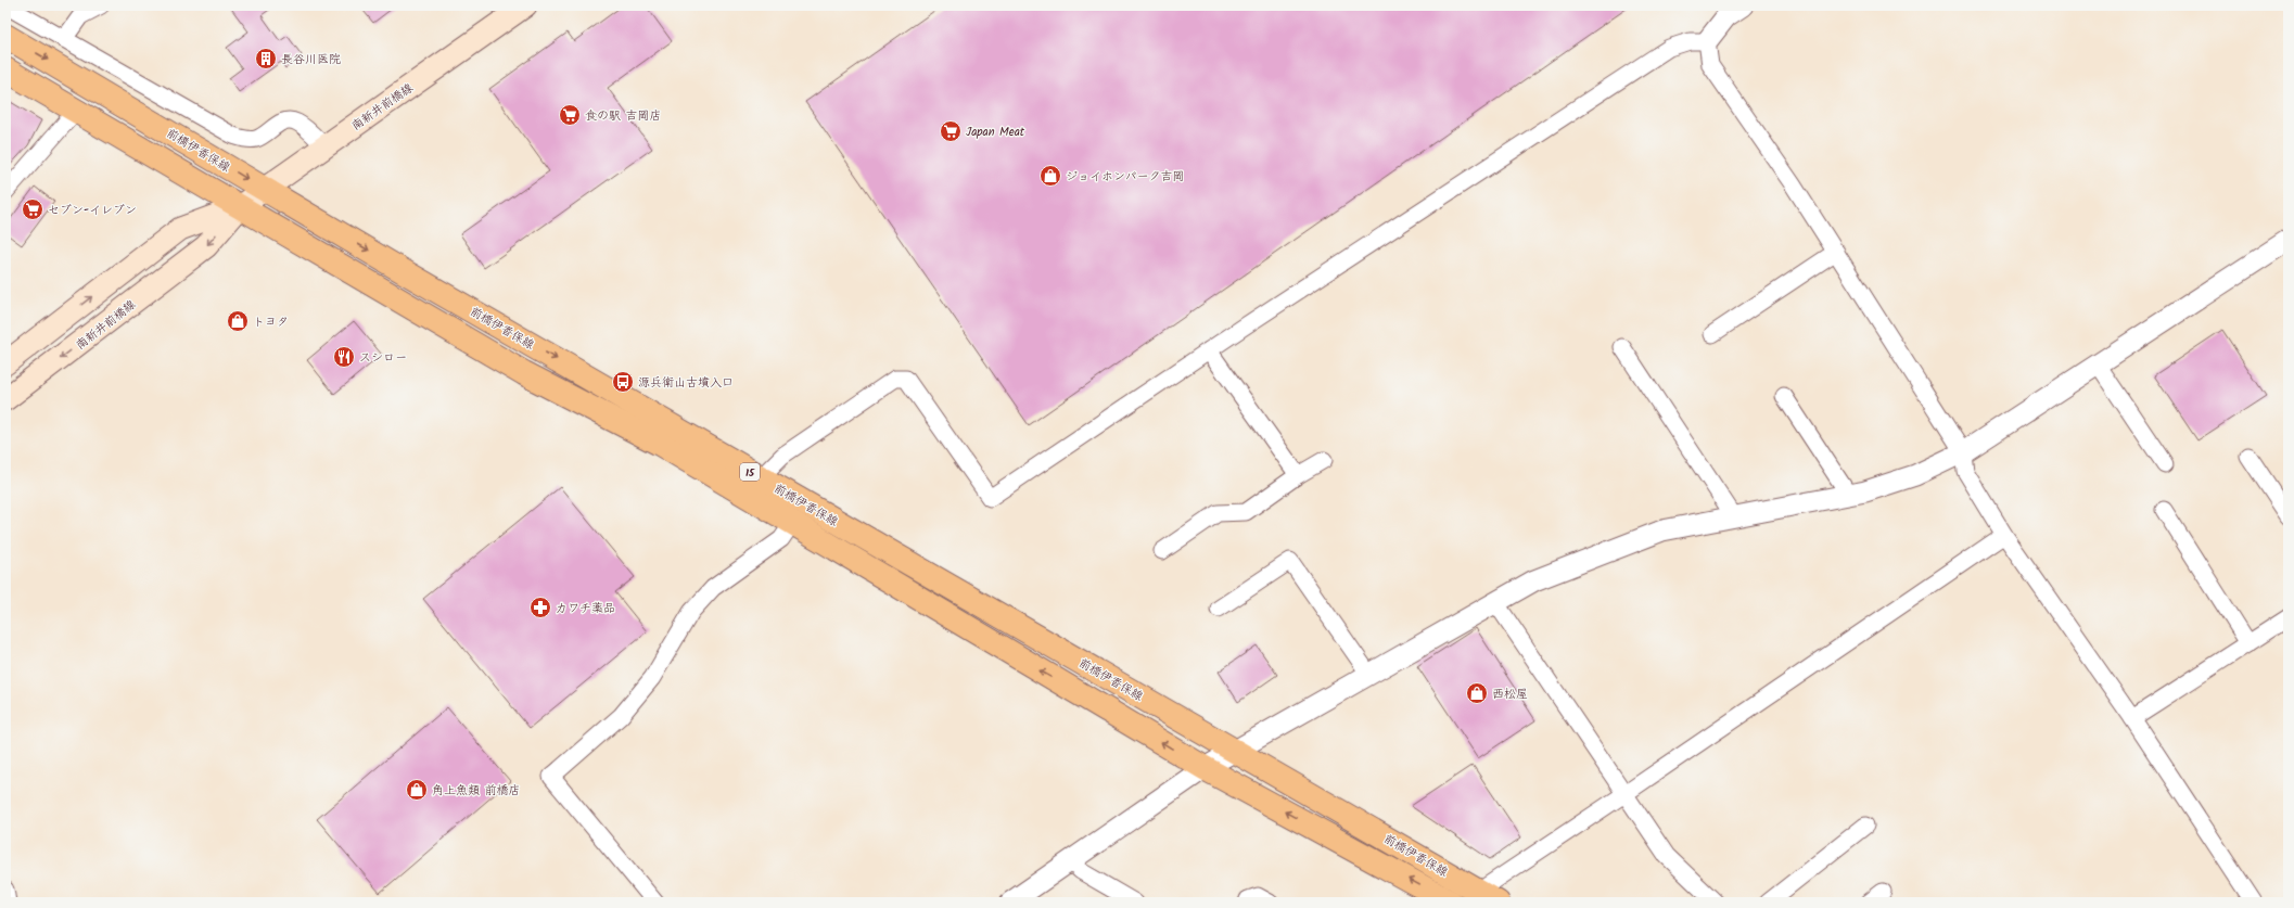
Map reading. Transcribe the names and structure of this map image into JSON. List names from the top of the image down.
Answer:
{
  "streets": {
    "main road": ["南新井前橋線", "前橋伊香保線", "15"]
  },
  "crossings": [
    ["南新井前橋線", "前橋伊香保線"]
  ],
  "places": {
    "building": ["長谷川医院"],
    "supermarket": ["食の駅 吉岡店", "Japan Meat", "セブン-イレブン"],
    "shop": [
      "ジョイホンパーク吉岡",
      "トヨタ",
      "西松屋",
      "角上魚類 前橋店"
    ],
    "restaurant": ["スシロー"],
    "bus stop": ["源兵衛山古墳入口"],
    "pharmacy": ["カワチ薬品"]
  }
}
